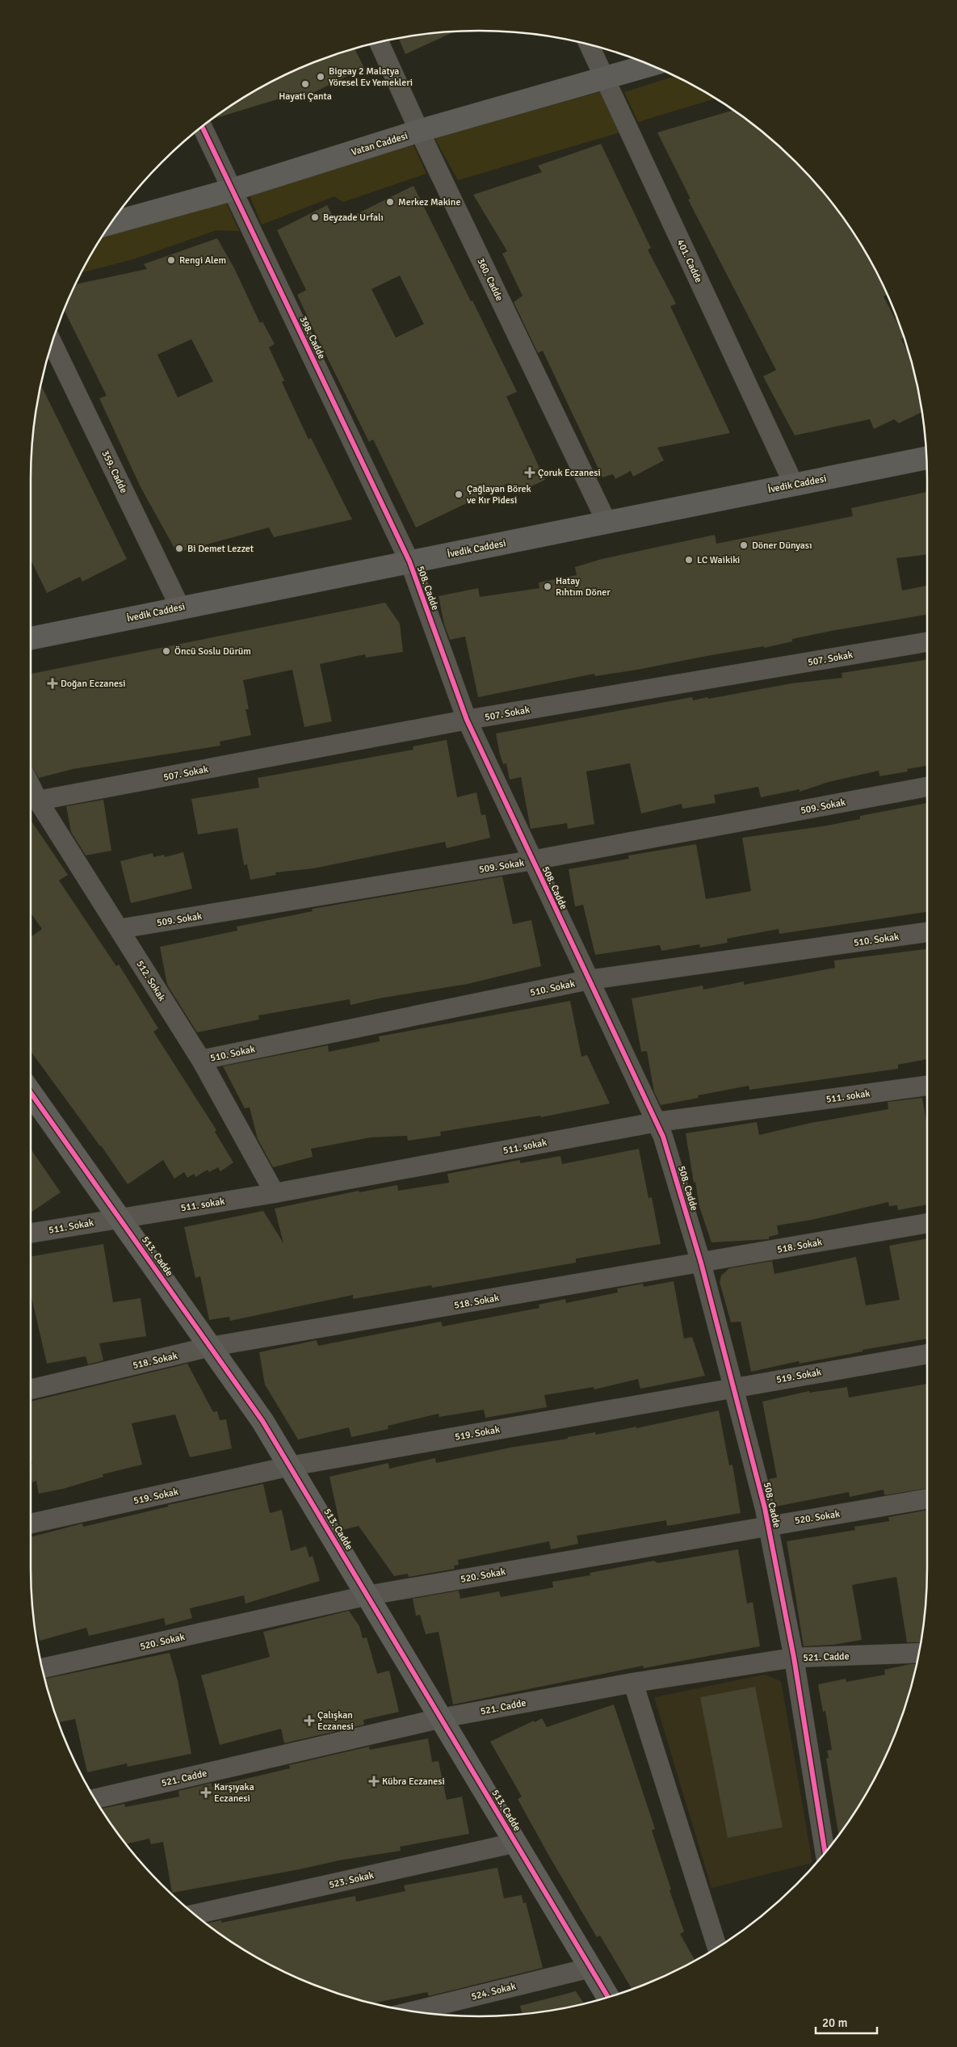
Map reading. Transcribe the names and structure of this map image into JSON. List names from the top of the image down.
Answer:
{
  "streets": {
    "main road": ["Vatan Caddesi", "İvedik Caddesi", "513. Cadde"],
    "street": [
      "401. Cadde",
      "360. Cadde",
      "398. Cadde",
      "359. Cadde",
      "508. Cadde",
      "507. Sokak",
      "509. Sokak",
      "510. Sokak",
      "512. Sokak",
      "511. sokak",
      "511. Sokak",
      "518. Sokak",
      "519. Sokak",
      "520. Sokak",
      "521. Cadde",
      "523. Sokak",
      "524. Sokak"
    ]
  },
  "crossings": [
    ["Vatan Caddesi", "401. Cadde"],
    ["Vatan Caddesi", "360. Cadde"],
    ["Vatan Caddesi", "398. Cadde"],
    ["401. Cadde", "İvedik Caddesi"],
    ["360. Cadde", "İvedik Caddesi"],
    ["398. Cadde", "İvedik Caddesi"],
    ["398. Cadde", "508. Cadde"],
    ["359. Cadde", "İvedik Caddesi"],
    ["İvedik Caddesi", "508. Cadde"],
    ["508. Cadde", "507. Sokak"],
    ["508. Cadde", "509. Sokak"],
    ["508. Cadde", "510. Sokak"],
    ["508. Cadde", "511. sokak"],
    ["508. Cadde", "518. Sokak"],
    ["508. Cadde", "519. Sokak"],
    ["508. Cadde", "520. Sokak"],
    ["508. Cadde", "521. Cadde"],
    ["507. Sokak", "512. Sokak"],
    ["509. Sokak", "512. Sokak"],
    ["510. Sokak", "512. Sokak"],
    ["512. Sokak", "511. sokak"],
    ["511. sokak", "511. Sokak"],
    ["511. sokak", "513. Cadde"],
    ["511. Sokak", "513. Cadde"],
    ["518. Sokak", "513. Cadde"],
    ["513. Cadde", "519. Sokak"],
    ["513. Cadde", "520. Sokak"],
    ["513. Cadde", "521. Cadde"],
    ["513. Cadde", "523. Sokak"],
    ["513. Cadde", "524. Sokak"]
  ],
  "places": {
    "other": [
      "Bigeay 2 Malatya Yöresel Ev Yemekleri",
      "Hayati Çanta",
      "Merkez Makine",
      "Beyzade Urfalı",
      "Rengi Alem",
      "Çağlayan Börek ve Kır Pidesi",
      "Döner Dünyası",
      "Bi Demet Lezzet",
      "LC Waikiki",
      "Hatay Rıhtım Döner",
      "Öncü Soslu Dürüm"
    ],
    "health": [
      "Çoruk Eczanesi",
      "Doğan Eczanesi",
      "Çalışkan Eczanesi",
      "Kübra Eczanesi",
      "Karşıyaka Eczanesi"
    ]
  },
  "scale_bar": "20 m"
}
